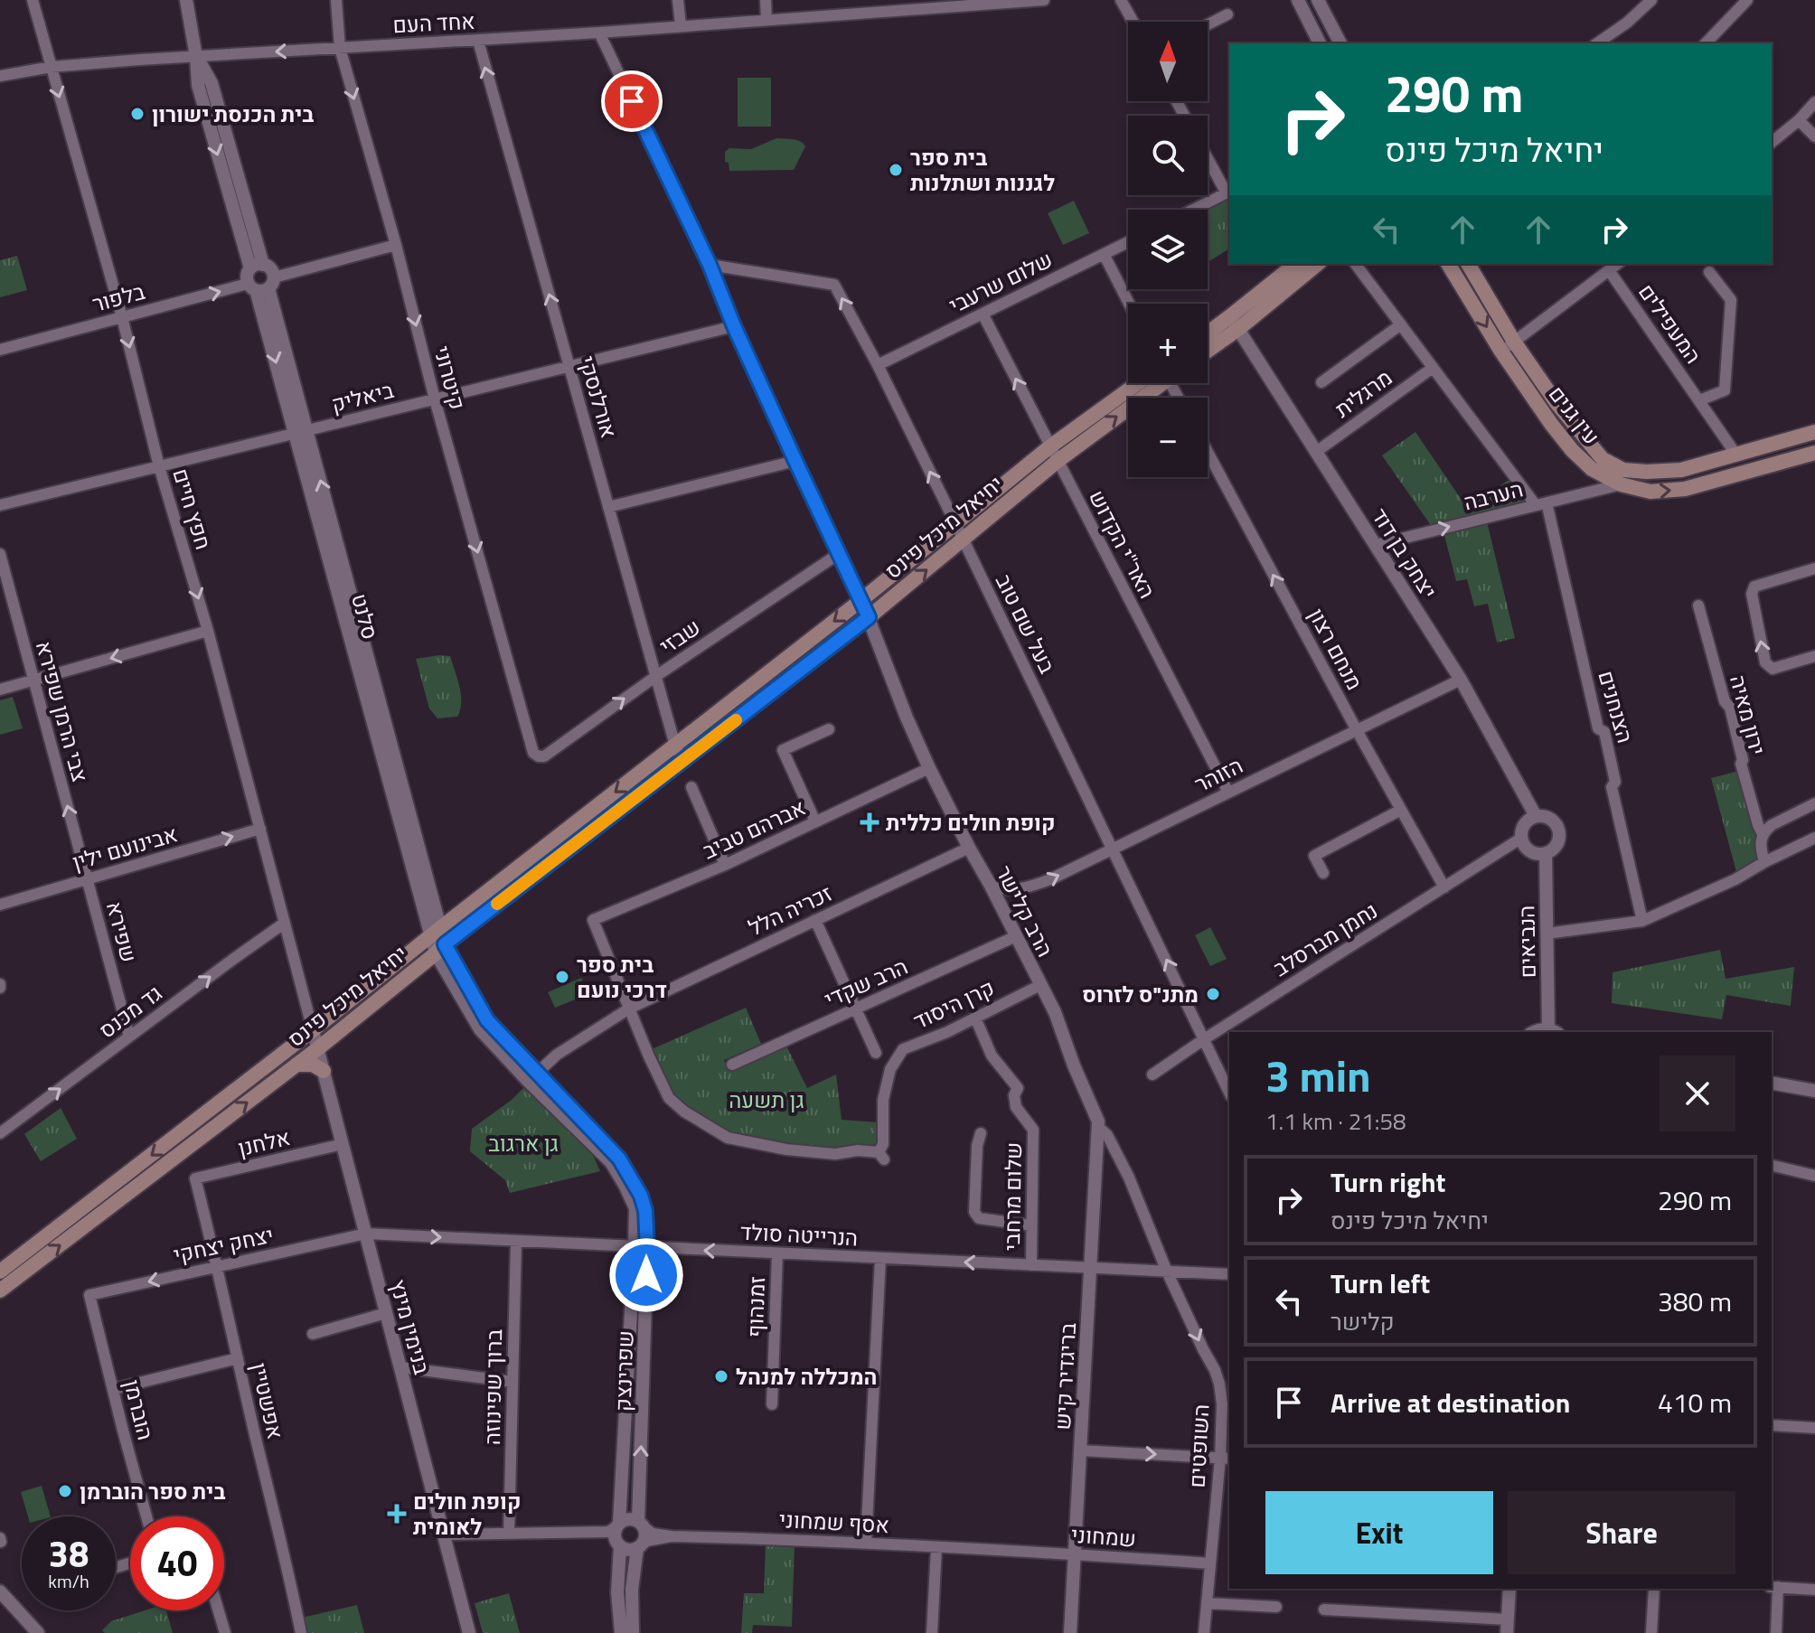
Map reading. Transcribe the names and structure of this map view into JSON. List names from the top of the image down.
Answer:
{
  "streets": {
    "main road": ["עין גנים", "יחיאל מיכל פינס"],
    "street": [
      "אחד העם",
      "שלום שרעבי",
      "בלפור",
      "המעפילים",
      "קיטרוני",
      "מרגלית",
      "ביאליק",
      "אורלנסקי",
      "הערבה",
      "חפץ חיים",
      "האר\"י הקדוש",
      "יצחק בן דוד",
      "סלנט",
      "בעל שם טוב",
      "שבזי",
      "מנחם רצון",
      "הצנחנים",
      "צבי הרמן שפירא",
      "ירון מאיה",
      "הזוהר",
      "אברהם טביב",
      "אבינועם ילין",
      "זכריה הלל",
      "הרב קלישר",
      "שפירא",
      "נחמן מברסלב",
      "הנביאים",
      "הרב שקדי",
      "קרן היסוד",
      "גד מכנס",
      "אלחנן",
      "שלום מרחבי",
      "הנרייטה סולד",
      "יצחק יצחקי",
      "זמנהוף",
      "בנימין מינץ",
      "שפרינצק",
      "בריגדיר קיש",
      "ברוך שפינוזה",
      "אפשטיין",
      "הוברמן",
      "השופטים",
      "אסף שמחוני",
      "שמחוני"
    ]
  },
  "crossings": [
    ["אחד העם", "קיטרוני"],
    ["אחד העם", "אורלנסקי"],
    ["אחד העם", "חפץ חיים"],
    ["שלום שרעבי", "האר\"י הקדוש"],
    ["שלום שרעבי", "בעל שם טוב"],
    ["בלפור", "קיטרוני"],
    ["בלפור", "חפץ חיים"],
    ["בלפור", "סלנט"],
    ["המעפילים", "עין גנים"],
    ["קיטרוני", "ביאליק"],
    ["קיטרוני", "שבזי"],
    ["מרגלית", "יצחק בן דוד"],
    ["מרגלית", "הצנחנים"],
    ["ביאליק", "אורלנסקי"],
    ["ביאליק", "חפץ חיים"],
    ["ביאליק", "סלנט"],
    ["אורלנסקי", "יחיאל מיכל פינס"],
    ["אורלנסקי", "שבזי"],
    ["עין גנים", "הערבה"],
    ["הערבה", "יצחק בן דוד"],
    ["הערבה", "הצנחנים"],
    ["חפץ חיים", "יחיאל מיכל פינס"],
    ["חפץ חיים", "אבינועם ילין"],
    ["חפץ חיים", "גד מכנס"],
    ["חפץ חיים", "בנימין מינץ"],
    ["יחיאל מיכל פינס", "האר\"י הקדוש"],
    ["יחיאל מיכל פינס", "סלנט"],
    ["יחיאל מיכל פינס", "בעל שם טוב"],
    ["יחיאל מיכל פינס", "הרב קלישר"],
    ["יחיאל מיכל פינס", "בנימין מינץ"],
    ["יחיאל מיכל פינס", "שפרינצק"],
    ["האר\"י הקדוש", "הזוהר"],
    ["יצחק בן דוד", "הזוהר"],
    ["יצחק בן דוד", "נחמן מברסלב"],
    ["יצחק בן דוד", "הנביאים"],
    ["סלנט", "שפרינצק"],
    ["בעל שם טוב", "הזוהר"],
    ["בעל שם טוב", "נחמן מברסלב"],
    ["מנחם רצון", "הזוהר"],
    ["מנחם רצון", "נחמן מברסלב"],
    ["צבי הרמן שפירא", "אבינועם ילין"],
    ["צבי הרמן שפירא", "שפירא"],
    ["הזוהר", "הרב קלישר"],
    ["אברהם טביב", "זכריה הלל"],
    ["אברהם טביב", "הרב קלישר"],
    ["אברהם טביב", "קרן היסוד"],
    ["אבינועם ילין", "שפירא"],
    ["זכריה הלל", "הרב קלישר"],
    ["זכריה הלל", "קרן היסוד"],
    ["זכריה הלל", "שפרינצק"],
    ["הרב קלישר", "הרב שקדי"],
    ["הרב קלישר", "קרן היסוד"],
    ["הרב קלישר", "בריגדיר קיש"],
    ["הרב קלישר", "השופטים"],
    ["שפירא", "גד מכנס"],
    ["נחמן מברסלב", "הנביאים"],
    ["קרן היסוד", "שלום מרחבי"],
    ["אלחנן", "בנימין מינץ"],
    ["אלחנן", "אפשטיין"],
    ["שלום מרחבי", "הנרייטה סולד"],
    ["הנרייטה סולד", "יצחק יצחקי"],
    ["הנרייטה סולד", "זמנהוף"],
    ["הנרייטה סולד", "בנימין מינץ"],
    ["הנרייטה סולד", "שפרינצק"],
    ["הנרייטה סולד", "בריגדיר קיש"],
    ["הנרייטה סולד", "ברוך שפינוזה"],
    ["הנרייטה סולד", "השופטים"],
    ["יצחק יצחקי", "בנימין מינץ"],
    ["יצחק יצחקי", "אפשטיין"],
    ["יצחק יצחקי", "הוברמן"],
    ["שפרינצק", "אסף שמחוני"],
    ["בריגדיר קיש", "השופטים"],
    ["בריגדיר קיש", "שמחוני"],
    ["השופטים", "שמחוני"],
    ["אסף שמחוני", "שמחוני"]
  ],
  "one_way": [
    "קיטרוני",
    "אורלנסקי",
    "הערבה",
    "חפץ חיים",
    "בעל שם טוב",
    "שבזי",
    "מנחם רצון",
    "צבי הרמן שפירא",
    "אבינועם ילין",
    "גד מכנס",
    "השופטים"
  ],
  "parks": ["גן תשעה", "גן ארגוב"],
  "places": {
    "other": [
      "בית הכנסת ישורון",
      "בית ספר לגננות ושתלנות",
      "בית ספר דרכי נועם",
      "מתנ\"ס לזרוס",
      "המכללה למנהל",
      "בית ספר הוברמן"
    ],
    "health": ["קופת חולים כללית", "קופת חולים לאומית"]
  },
  "north": "top",
  "page": {
    "map_buttons": ["+", "−"],
    "turn": ["290 m", "יחיאל מיכל פינס"],
    "heading": ["3 min", "1.1 km · 21:58"],
    "list": [
      {
        "name": "Turn right",
        "note": "יחיאל מיכל פינס",
        "value": "290 m"
      },
      {
        "name": "Turn left",
        "note": "קלישר",
        "value": "380 m"
      },
      {
        "name": "Arrive at destination",
        "value": "410 m"
      }
    ],
    "buttons": ["Exit", "Share"],
    "speed": "38 km/h",
    "limit": "40"
  }
}
